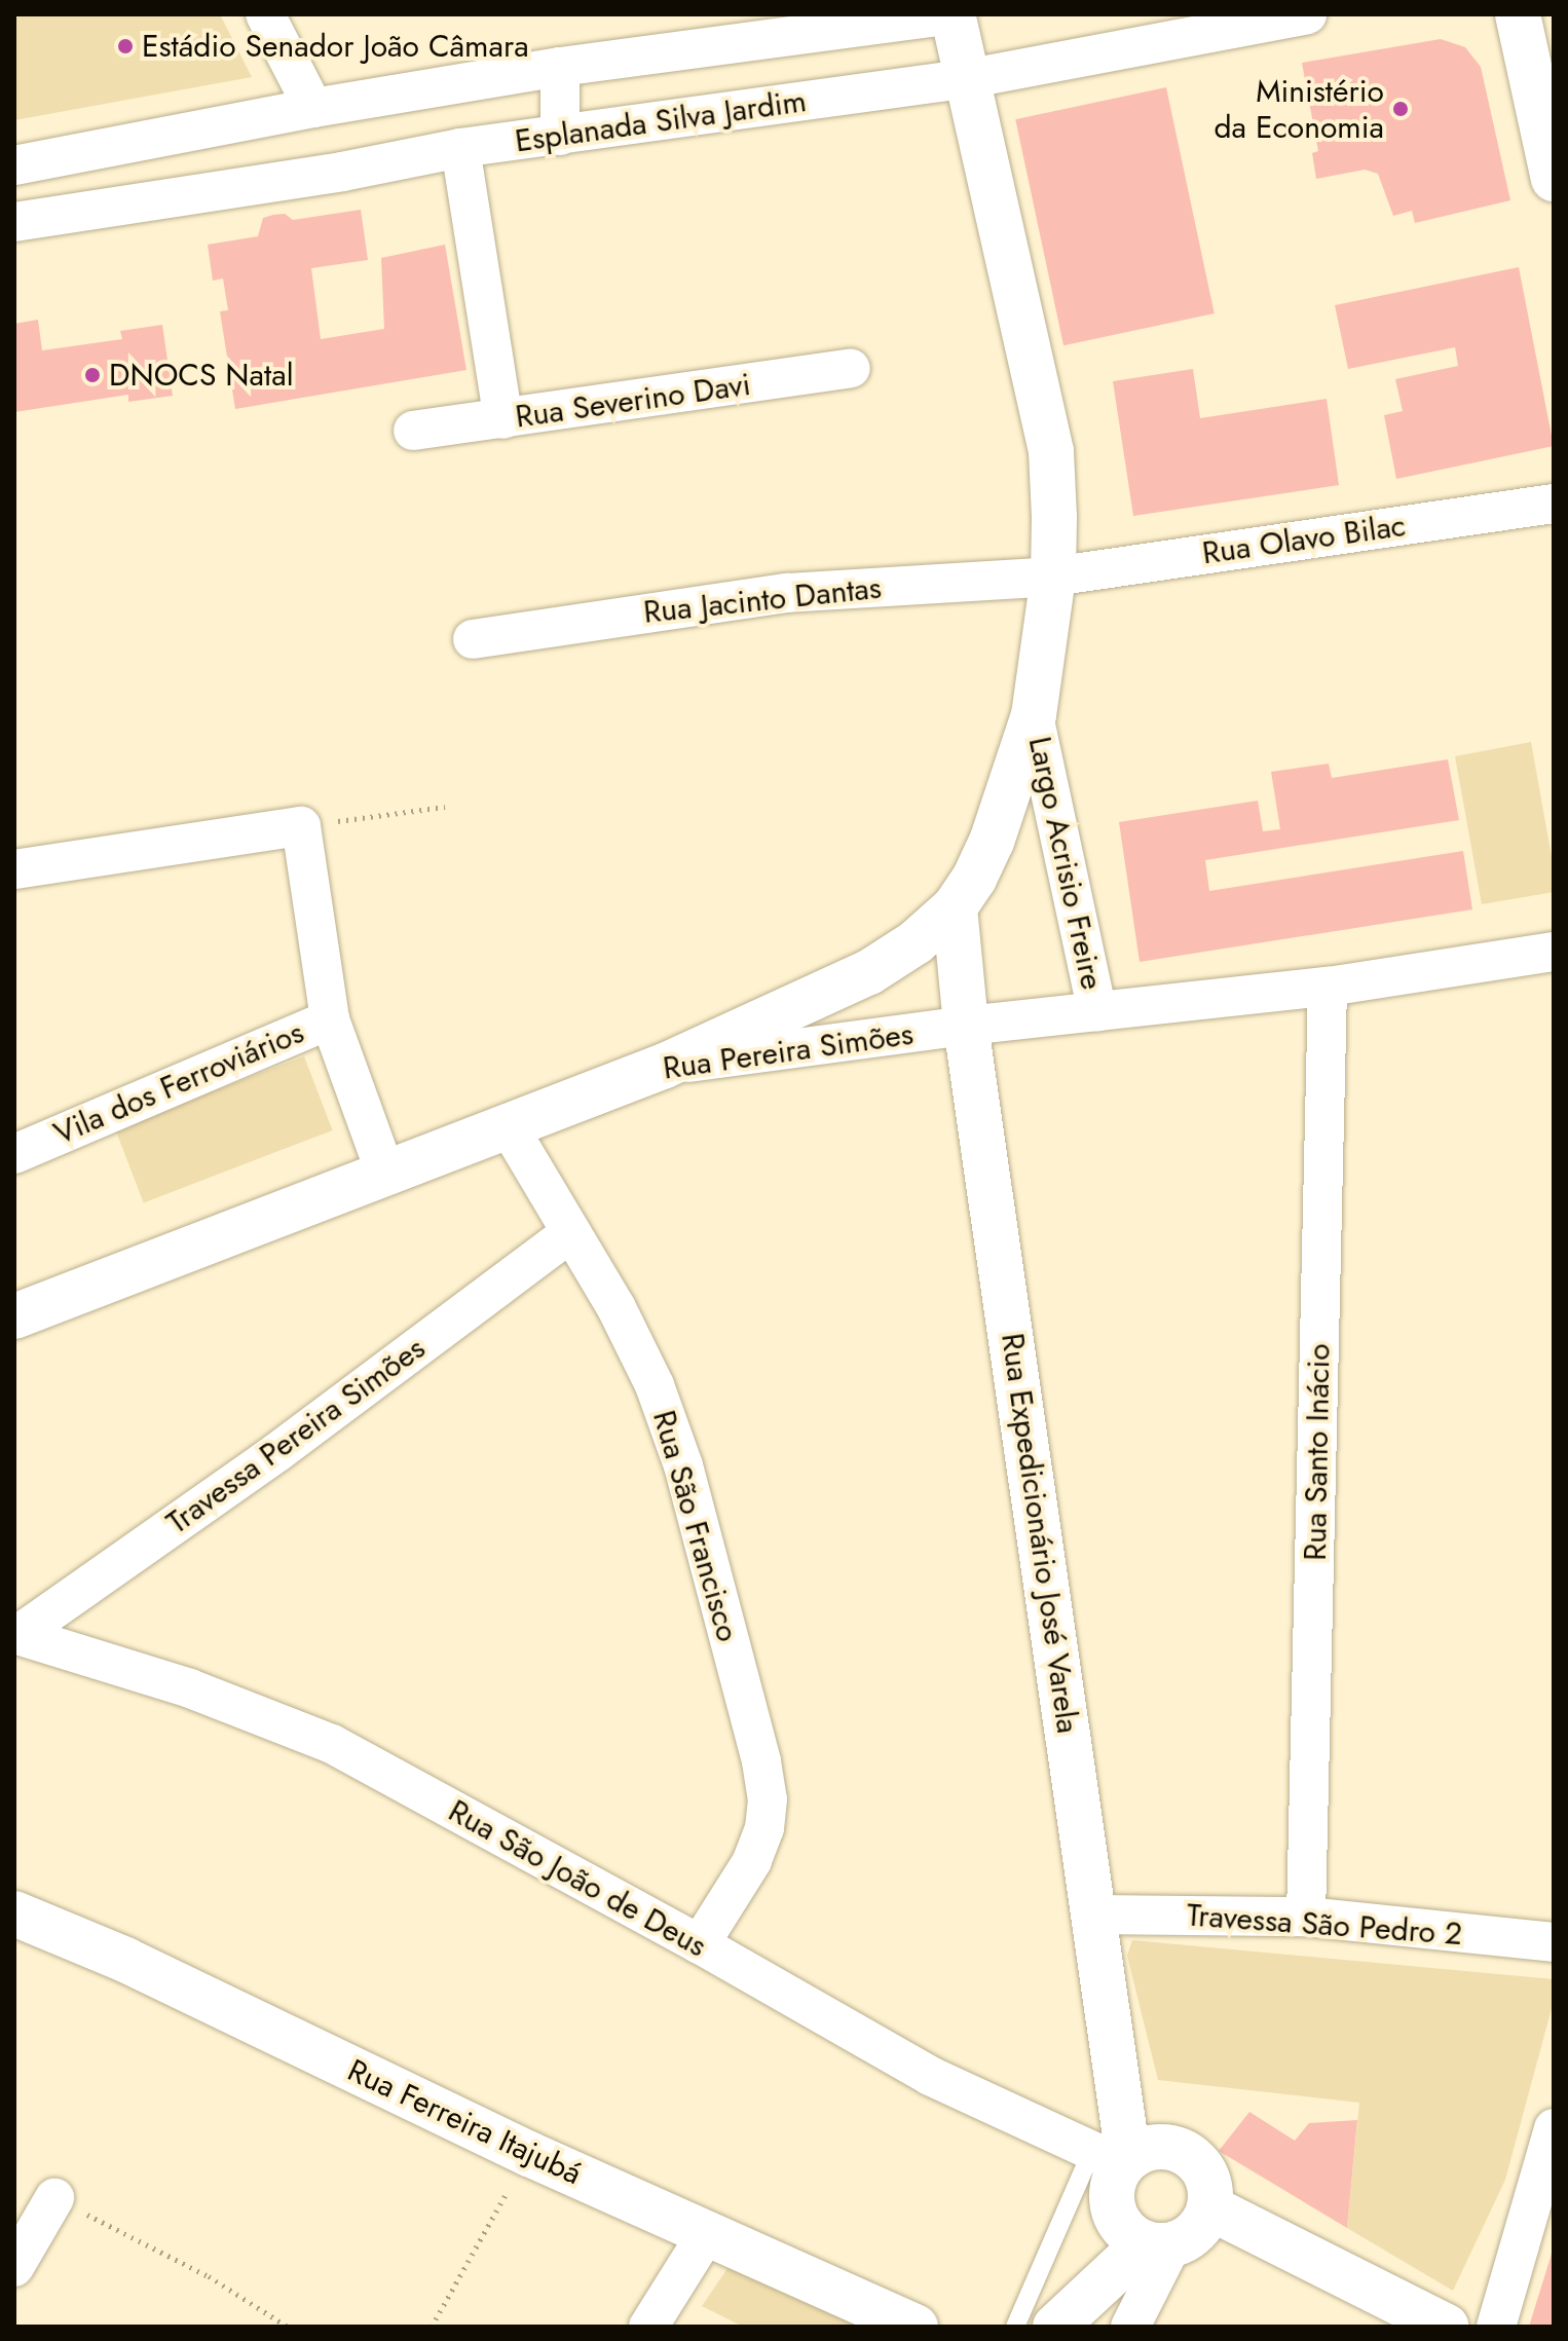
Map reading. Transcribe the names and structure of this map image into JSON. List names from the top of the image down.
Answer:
{
  "streets": {
    "street": [
      "Esplanada Silva Jardim",
      "Rua Severino Davi",
      "Rua Olavo Bilac",
      "Rua Jacinto Dantas",
      "Largo Acrisio Freire",
      "Rua Pereira Simões",
      "Vila dos Ferroviários",
      "Travessa Pereira Simões",
      "Rua Santo Inácio",
      "Rua São Francisco",
      "Rua Expedicionário José Varela",
      "Rua São João de Deus",
      "Travessa São Pedro 2",
      "Rua Ferreira Itajubá"
    ]
  },
  "crossings": [
    ["Rua Olavo Bilac", "Rua Jacinto Dantas"],
    ["Largo Acrisio Freire", "Rua Pereira Simões"],
    ["Rua Pereira Simões", "Vila dos Ferroviários"],
    ["Rua Pereira Simões", "Rua Santo Inácio"],
    ["Rua Pereira Simões", "Rua São Francisco"],
    ["Rua Pereira Simões", "Rua Expedicionário José Varela"],
    ["Travessa Pereira Simões", "Rua São Francisco"],
    ["Travessa Pereira Simões", "Rua São João de Deus"],
    ["Rua Santo Inácio", "Travessa São Pedro 2"],
    ["Rua São Francisco", "Rua São João de Deus"],
    ["Rua Expedicionário José Varela", "Rua São João de Deus"],
    ["Rua Expedicionário José Varela", "Travessa São Pedro 2"]
  ],
  "places": ["Estádio Senador João Câmara", "Ministério da Economia", "DNOCS Natal"]
}
